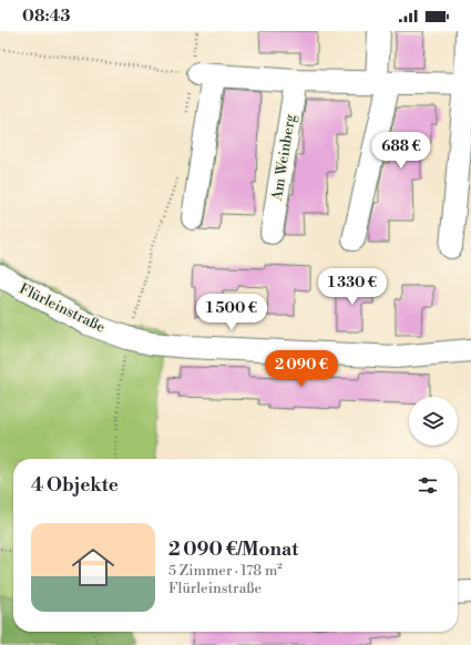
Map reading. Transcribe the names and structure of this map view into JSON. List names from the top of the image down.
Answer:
{
  "streets": {
    "street": ["Am Weinberg", "Flürleinstraße"]
  },
  "page": {
    "status": "08:43",
    "price": [
      "688 €",
      "1 330 €",
      "1 500 €",
      "2 090 €"
    ],
    "heading": "4 Objekte",
    "list": [
      {
        "name": "2 090 €/Monat",
        "note": "5 Zimmer · 178 m² · Flürleinstraße"
      }
    ]
  }
}
